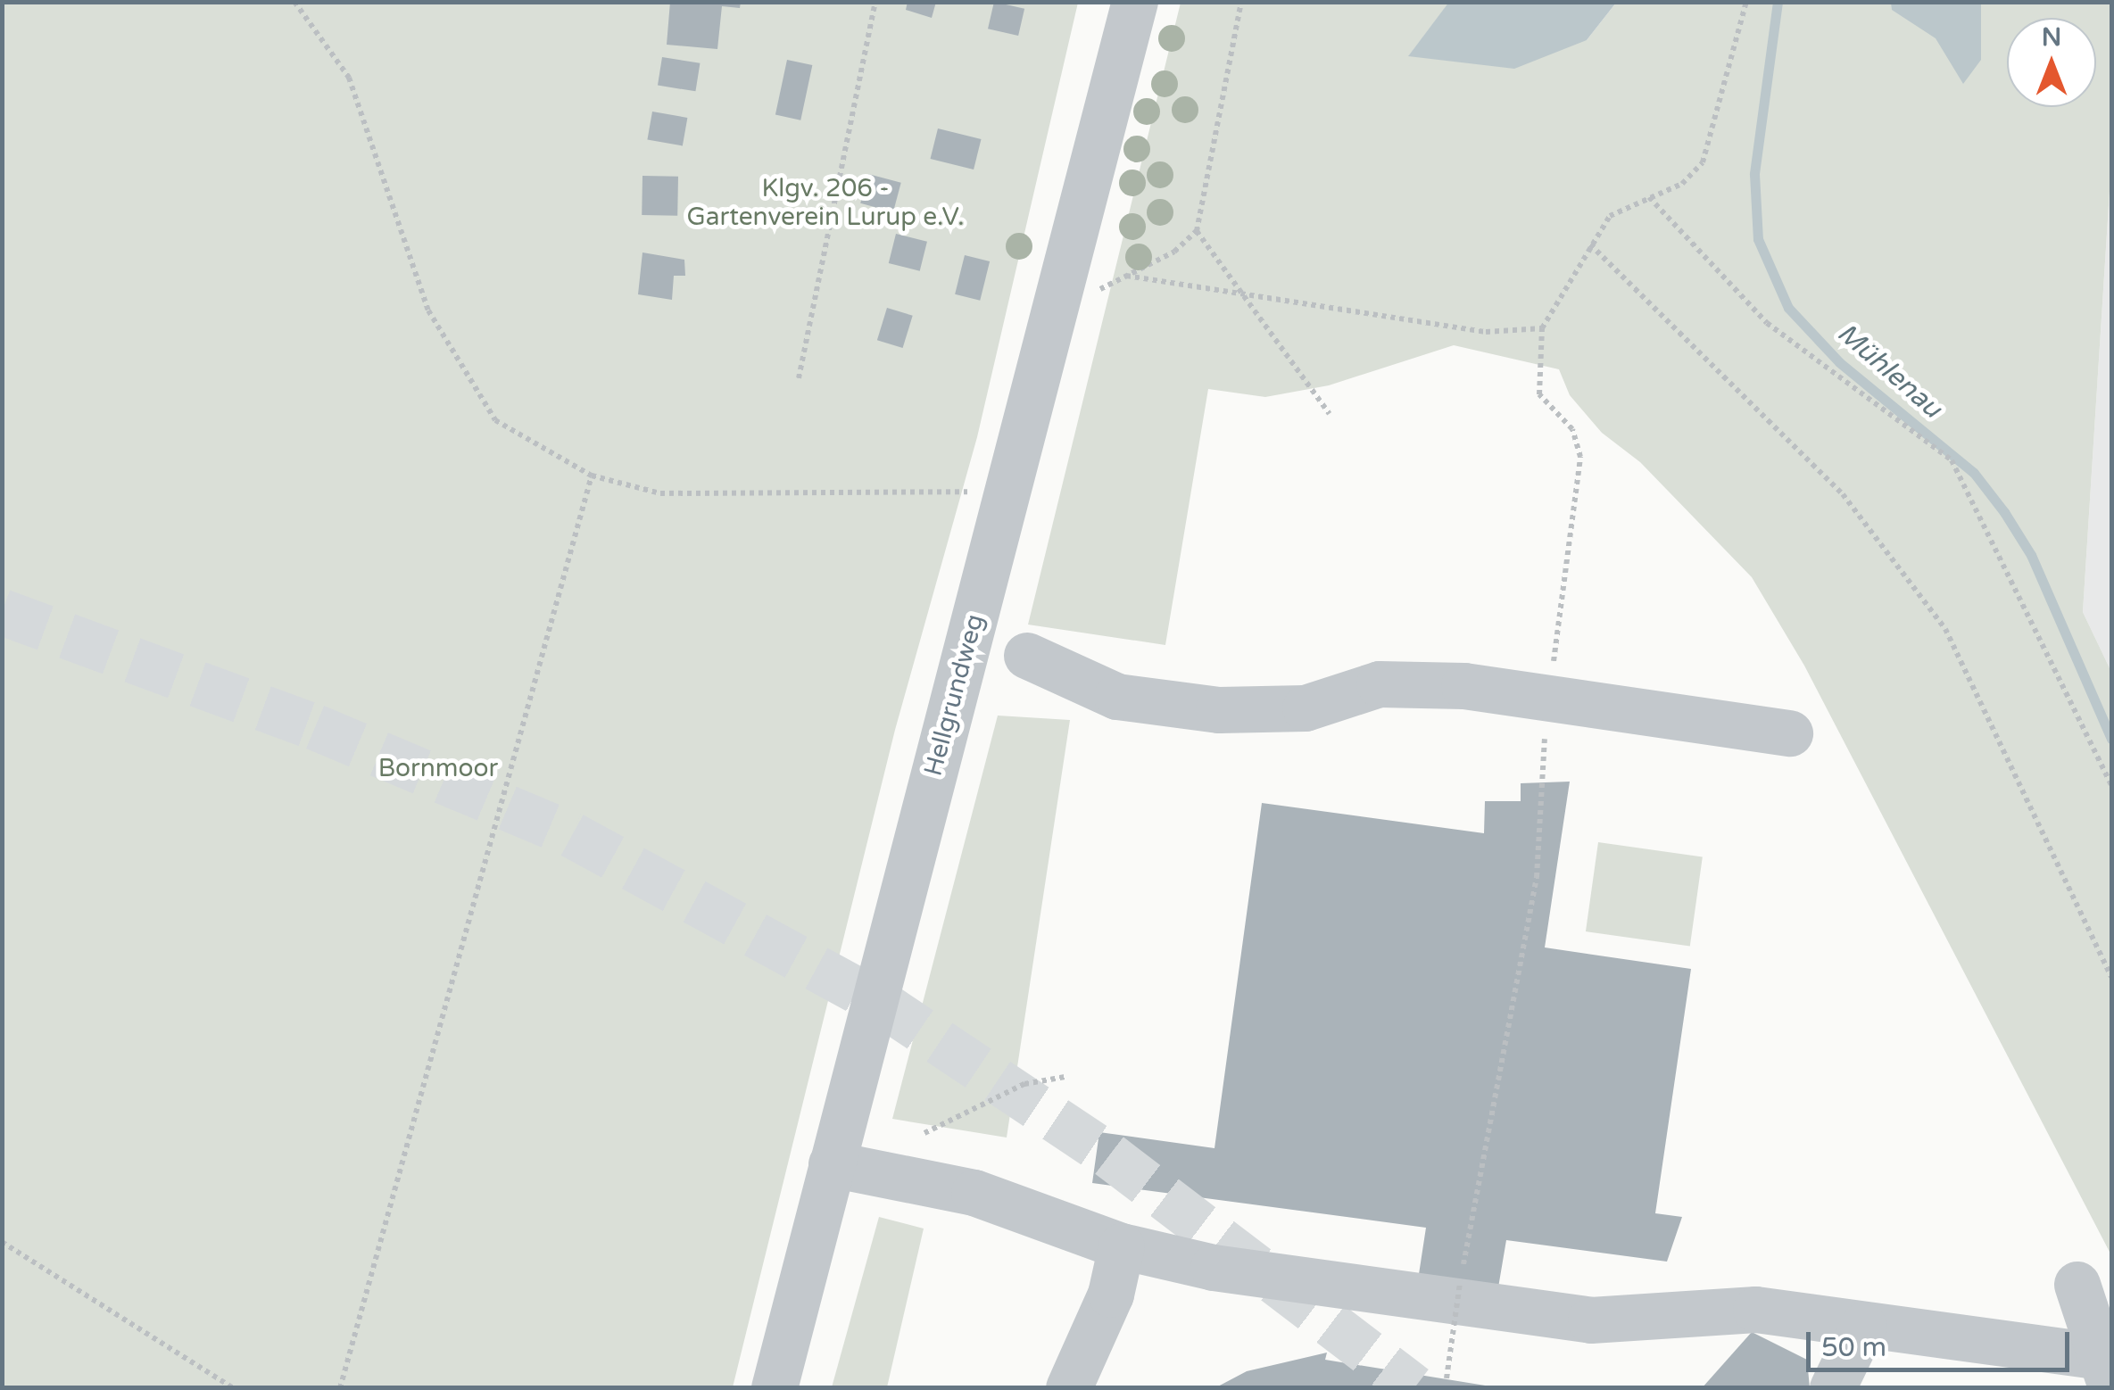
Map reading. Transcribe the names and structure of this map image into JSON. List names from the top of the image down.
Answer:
{
  "streets": {
    "street": ["Hellgrundweg"]
  },
  "water": ["Mühlenau"],
  "parks": ["Klgv. 206 - Gartenverein Lurup e.V.", "Bornmoor"],
  "scale_bar": "50 m",
  "north": "top"
}
